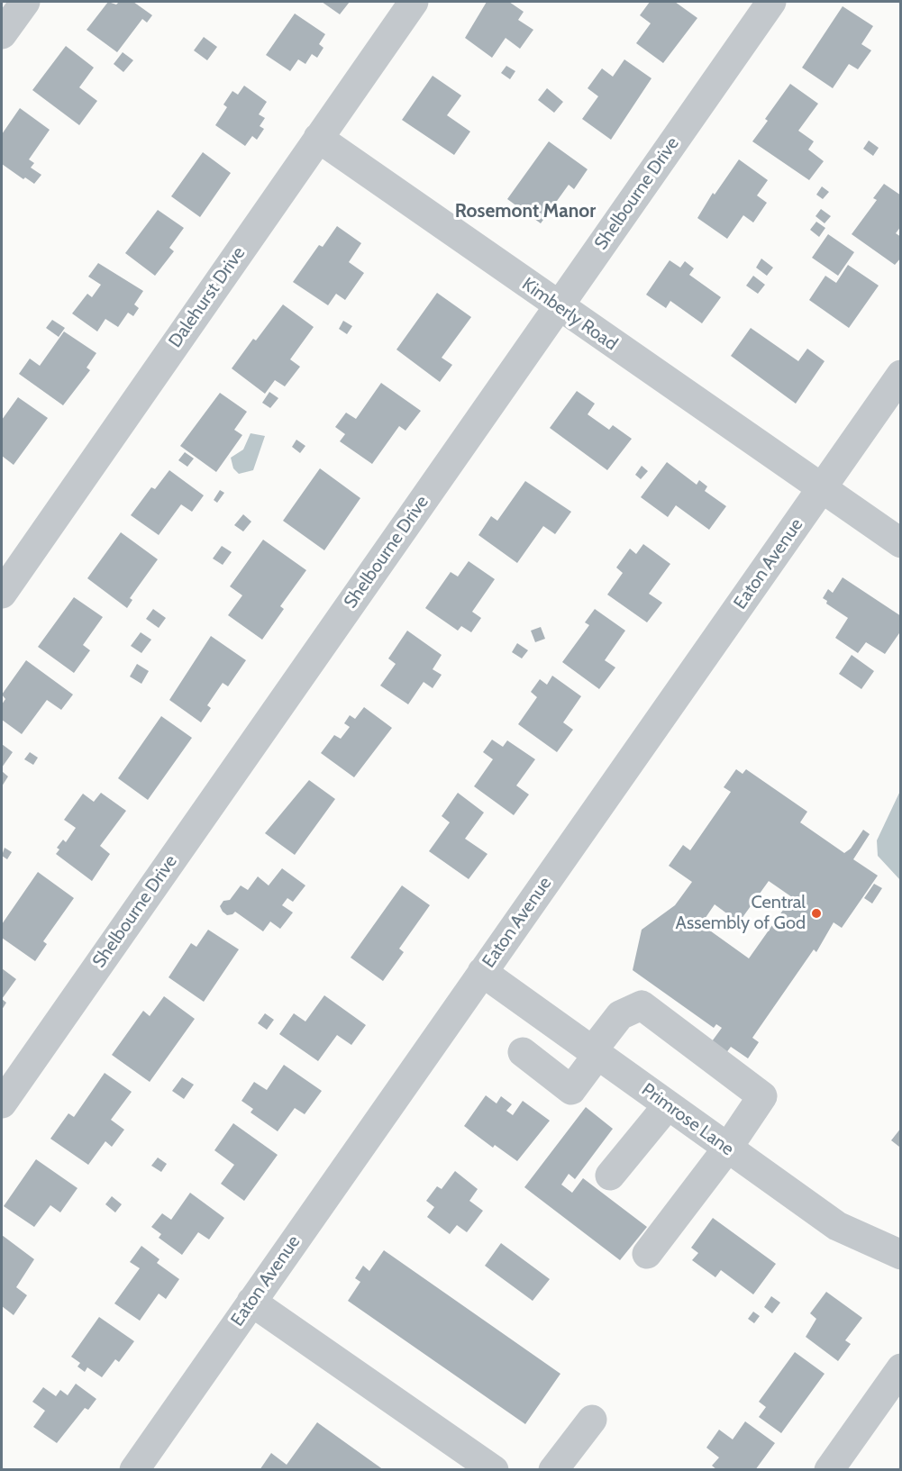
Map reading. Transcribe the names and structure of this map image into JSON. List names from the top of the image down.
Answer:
{
  "streets": {
    "street": [
      "Shelbourne Drive",
      "Dalehurst Drive",
      "Kimberly Road",
      "Eaton Avenue",
      "Primrose Lane"
    ]
  },
  "crossings": [
    ["Shelbourne Drive", "Kimberly Road"],
    ["Dalehurst Drive", "Kimberly Road"],
    ["Kimberly Road", "Eaton Avenue"],
    ["Eaton Avenue", "Primrose Lane"]
  ],
  "districts": ["Rosemont Manor"],
  "places": ["Central Assembly of God"]
}
